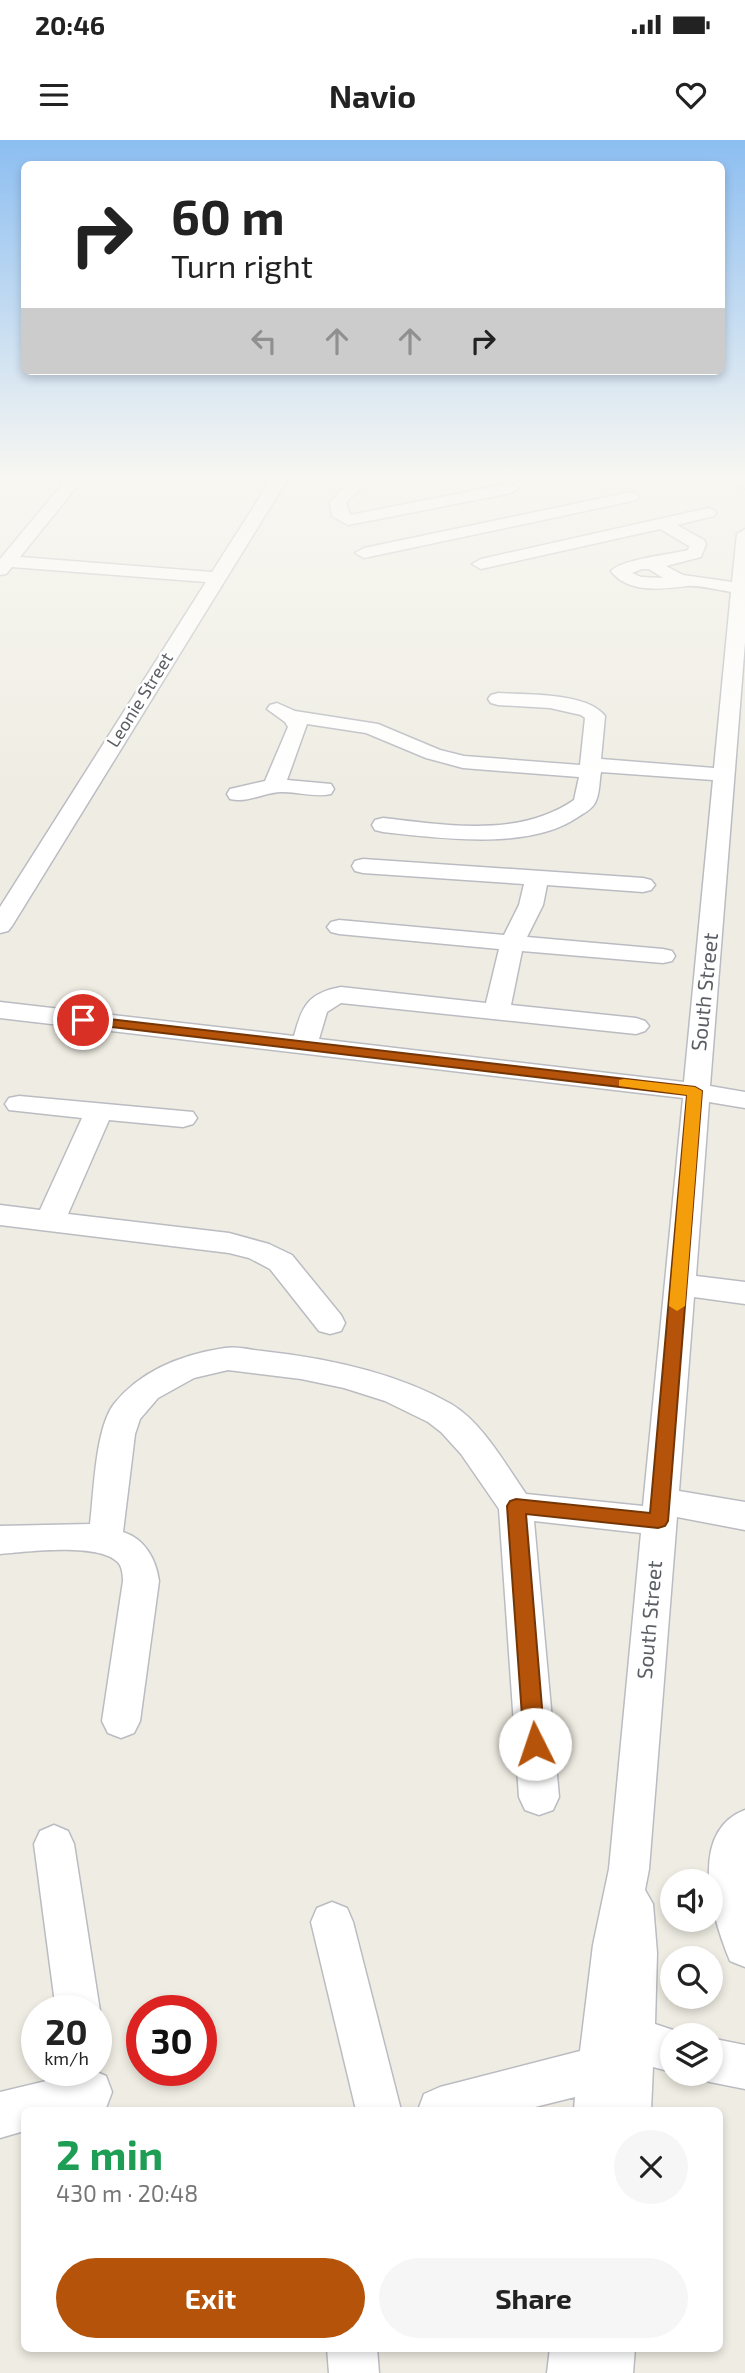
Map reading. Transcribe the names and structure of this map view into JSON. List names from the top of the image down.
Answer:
{
  "streets": {
    "street": ["Leonie Street", "South Street"]
  },
  "page": {
    "status": "20:46",
    "header": "Navio",
    "turn": ["60 m", "Turn right"],
    "speed": "20 km/h",
    "limit": "30",
    "heading": ["2 min", "430 m · 20:48"],
    "buttons": ["Exit", "Share"]
  }
}
